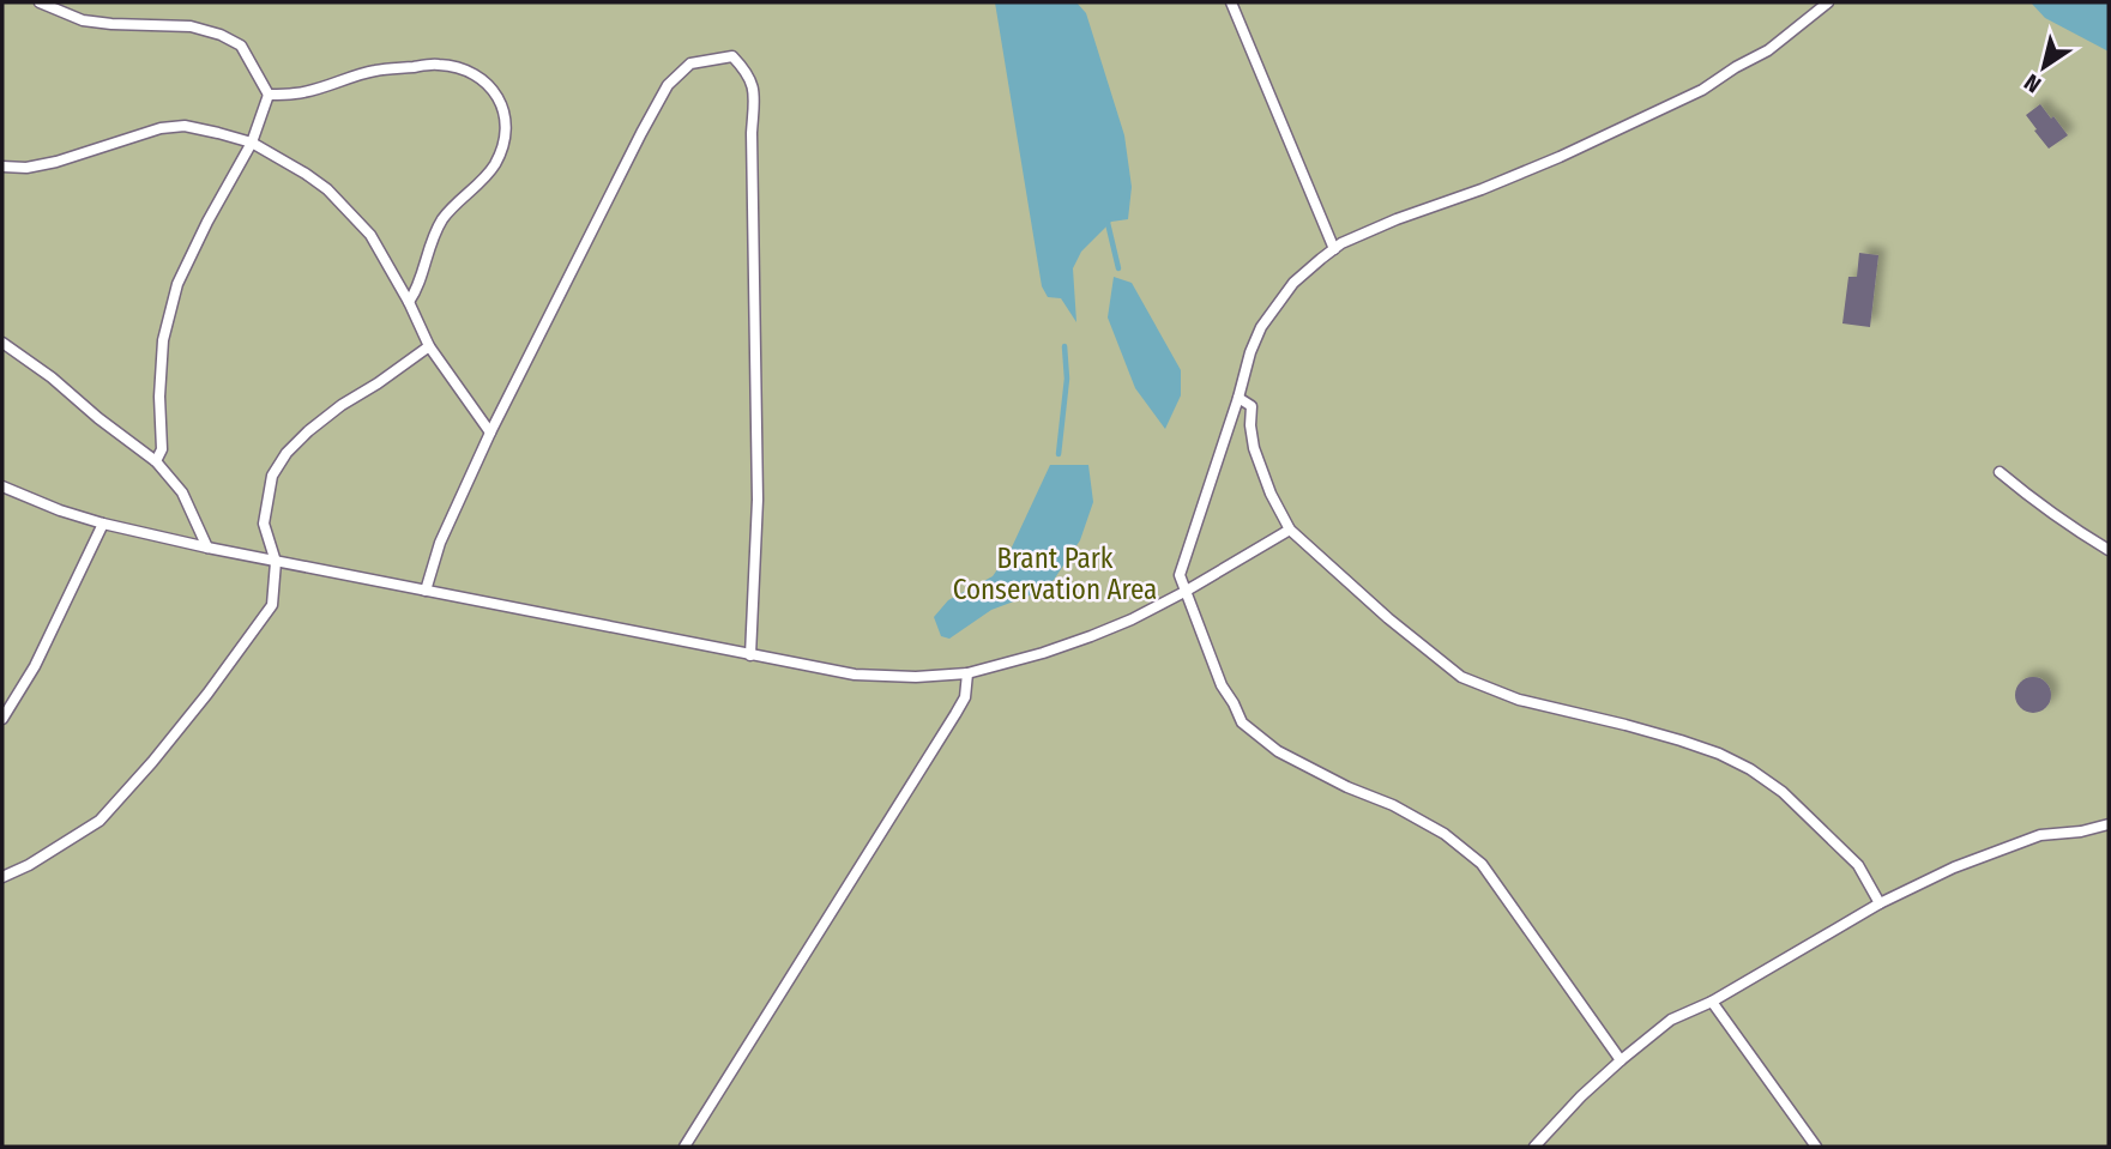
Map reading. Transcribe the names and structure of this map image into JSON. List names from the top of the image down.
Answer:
{
  "parks": ["Brant Park Conservation Area"],
  "north": "bottom left"
}
